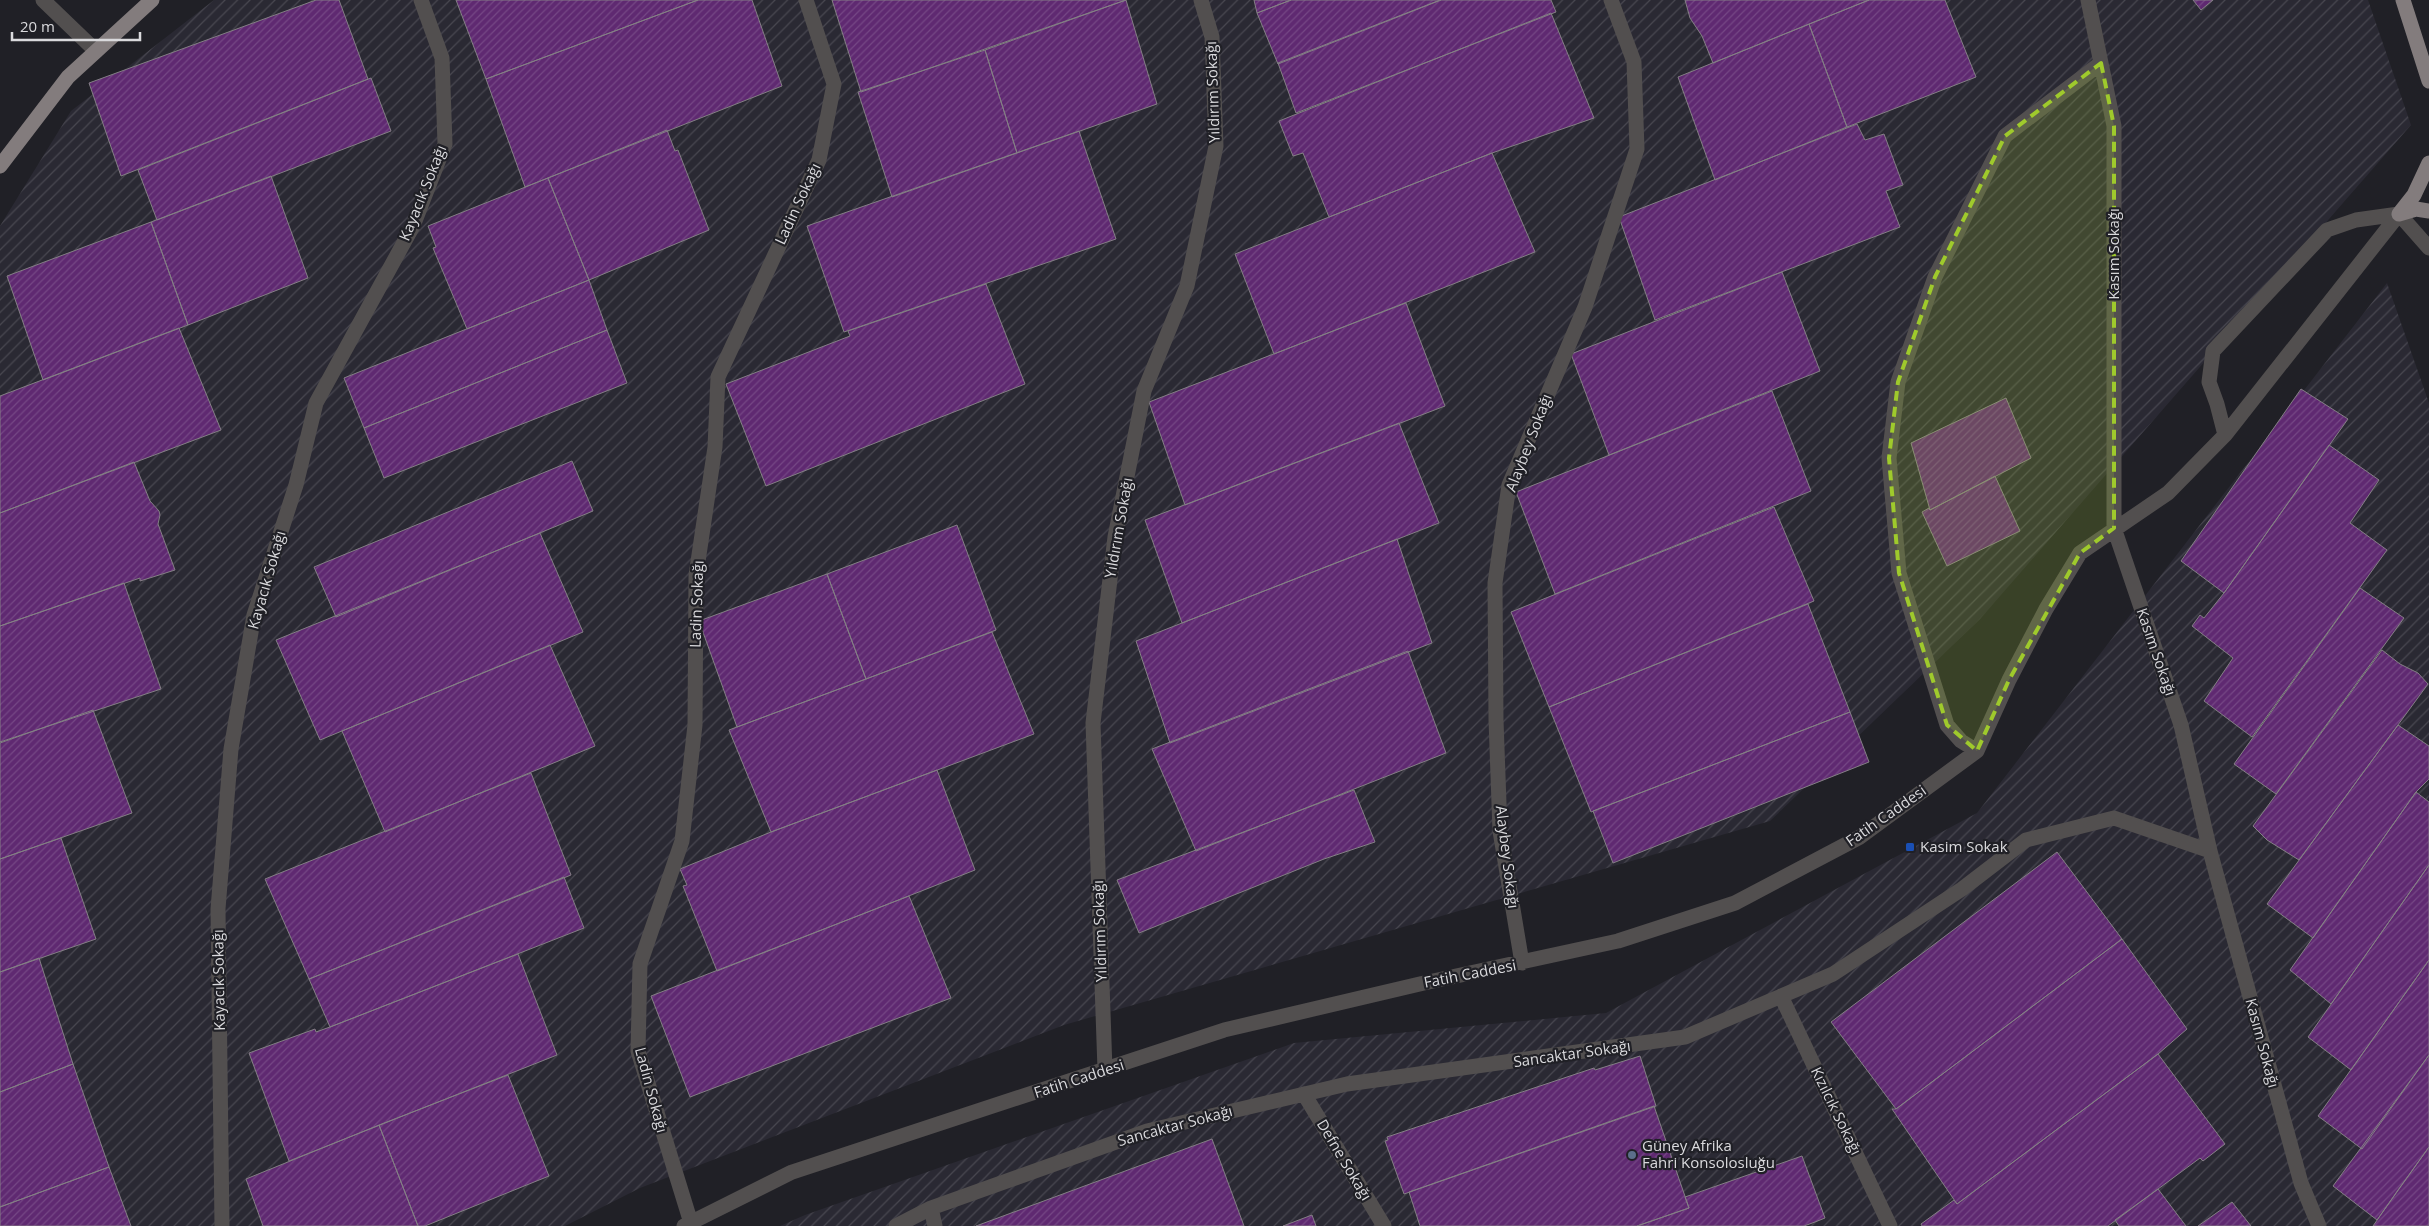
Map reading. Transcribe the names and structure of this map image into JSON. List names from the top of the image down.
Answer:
{
  "streets": {
    "street": [
      "Yıldırım Sokağı",
      "Kayacık Sokağı",
      "Ladin Sokağı",
      "Kasım Sokağı",
      "Alaybey Sokağı",
      "Fatih Caddesi",
      "Sancaktar Sokağı",
      "Kızılcık Sokağı",
      "Defne Sokağı"
    ]
  },
  "crossings": [
    ["Yıldırım Sokağı", "Fatih Caddesi"],
    ["Ladin Sokağı", "Fatih Caddesi"],
    ["Kasım Sokağı", "Fatih Caddesi"],
    ["Kasım Sokağı", "Sancaktar Sokağı"],
    ["Alaybey Sokağı", "Fatih Caddesi"],
    ["Sancaktar Sokağı", "Kızılcık Sokağı"],
    ["Sancaktar Sokağı", "Defne Sokağı"]
  ],
  "places": {
    "transit": ["Kasim Sokak"],
    "other": ["Güney Afrika Fahri Konsolosluğu"]
  },
  "scale_bar": "20 m"
}
